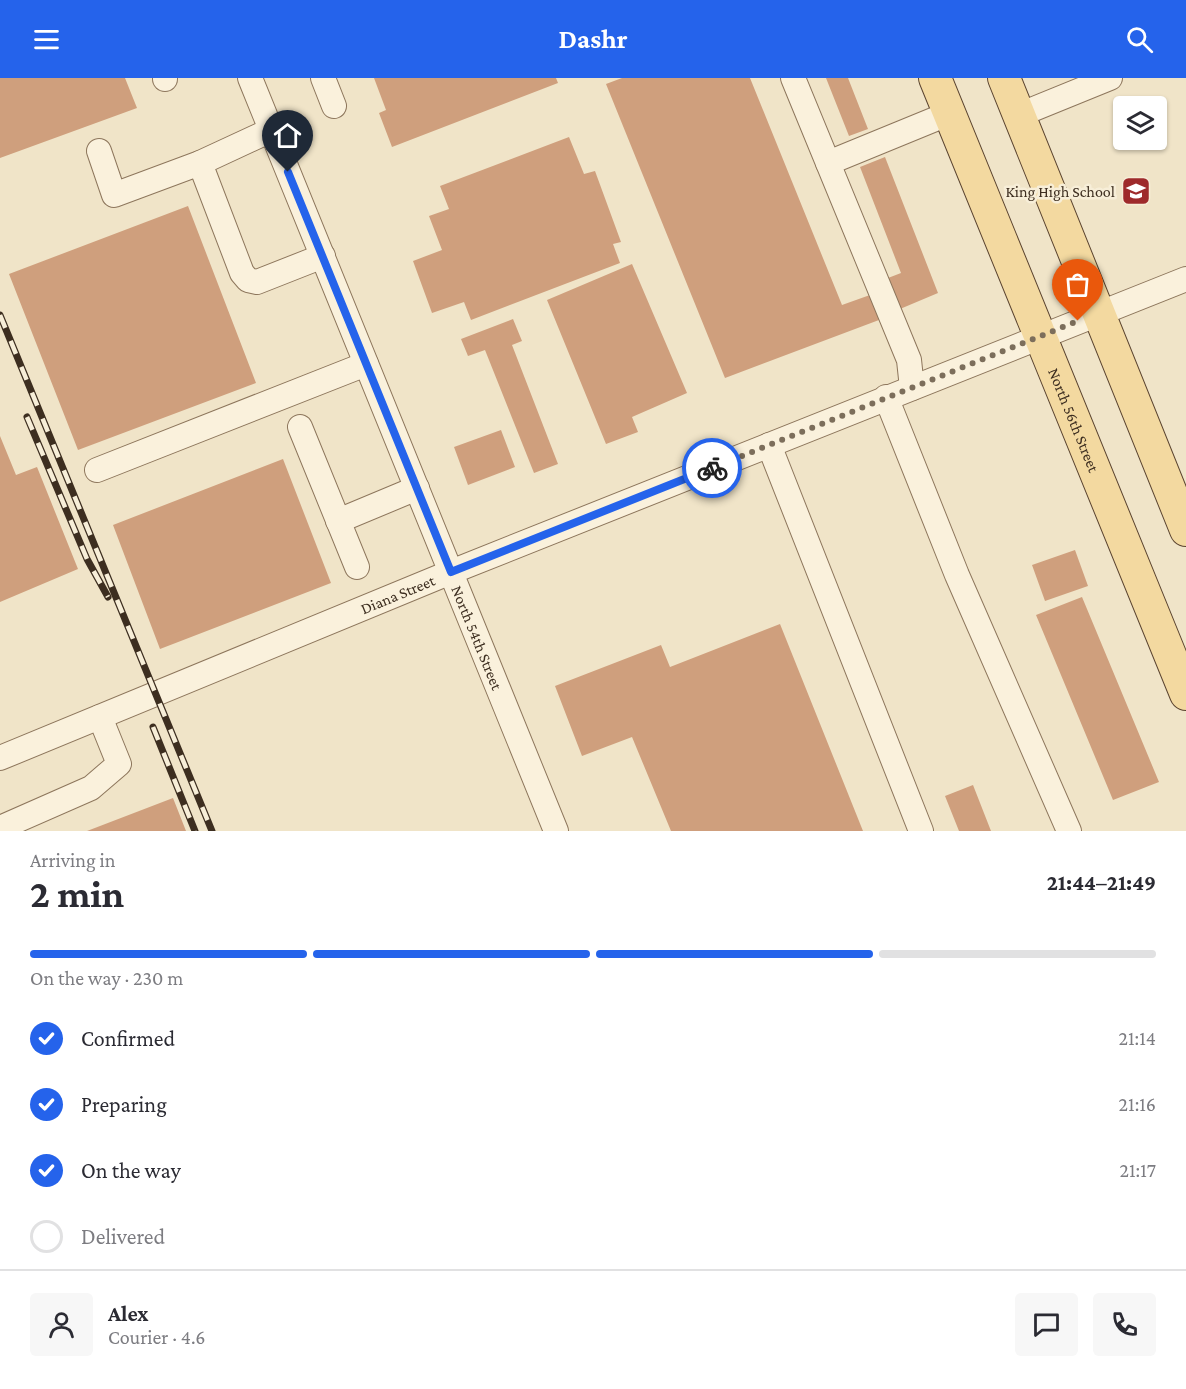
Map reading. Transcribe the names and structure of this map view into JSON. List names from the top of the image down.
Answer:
{
  "streets": {
    "main road": ["North 56th Street"],
    "street": ["Diana Street", "North 54th Street"]
  },
  "crossings": [
    ["North 56th Street", "Diana Street"],
    ["Diana Street", "North 54th Street"]
  ],
  "places": {
    "school or university": ["King High School"]
  },
  "page": {
    "header": "Dashr",
    "heading": ["2 min", "Arriving in", "21:44–21:49"],
    "panel": ["Alex", "Courier · 4.6"],
    "bar": "On the way · 230 m",
    "list": [
      ["Confirmed", "21:14"],
      ["Preparing", "21:16"],
      ["On the way", "21:17"],
      "Delivered"
    ]
  }
}
